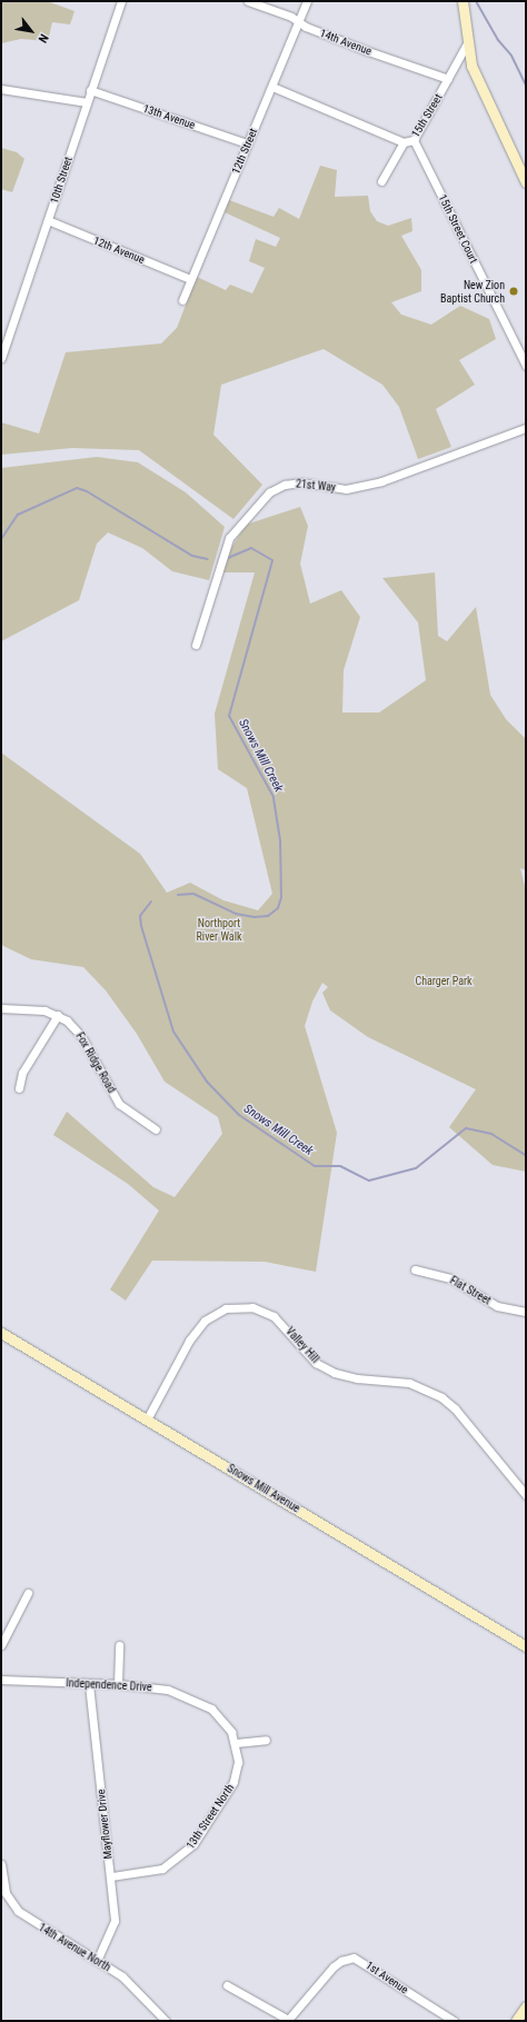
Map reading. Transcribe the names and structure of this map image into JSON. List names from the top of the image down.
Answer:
{
  "streets": {
    "main road": ["Snows Mill Avenue"],
    "street": [
      "14th Avenue",
      "15th Street",
      "13th Avenue",
      "12th Street",
      "10th Street",
      "15th Street Court",
      "12th Avenue",
      "21st Way",
      "Fox Ridge Road",
      "Flat Street",
      "Valley Hill",
      "Independence Drive",
      "13th Street North",
      "Mayflower Drive",
      "14th Avenue North",
      "1st Avenue"
    ]
  },
  "crossings": [
    ["14th Avenue", "15th Street"],
    ["14th Avenue", "12th Street"],
    ["15th Street", "15th Street Court"],
    ["13th Avenue", "12th Street"],
    ["13th Avenue", "10th Street"],
    ["12th Street", "12th Avenue"],
    ["10th Street", "12th Avenue"],
    ["Valley Hill", "Snows Mill Avenue"],
    ["Independence Drive", "13th Street North"],
    ["Independence Drive", "Mayflower Drive"],
    ["13th Street North", "Mayflower Drive"],
    ["Mayflower Drive", "14th Avenue North"]
  ],
  "water": ["Snows Mill Creek"],
  "parks": ["Northport River Walk", "Charger Park"],
  "places": ["New Zion Baptist Church"],
  "north": "bottom right"
}
